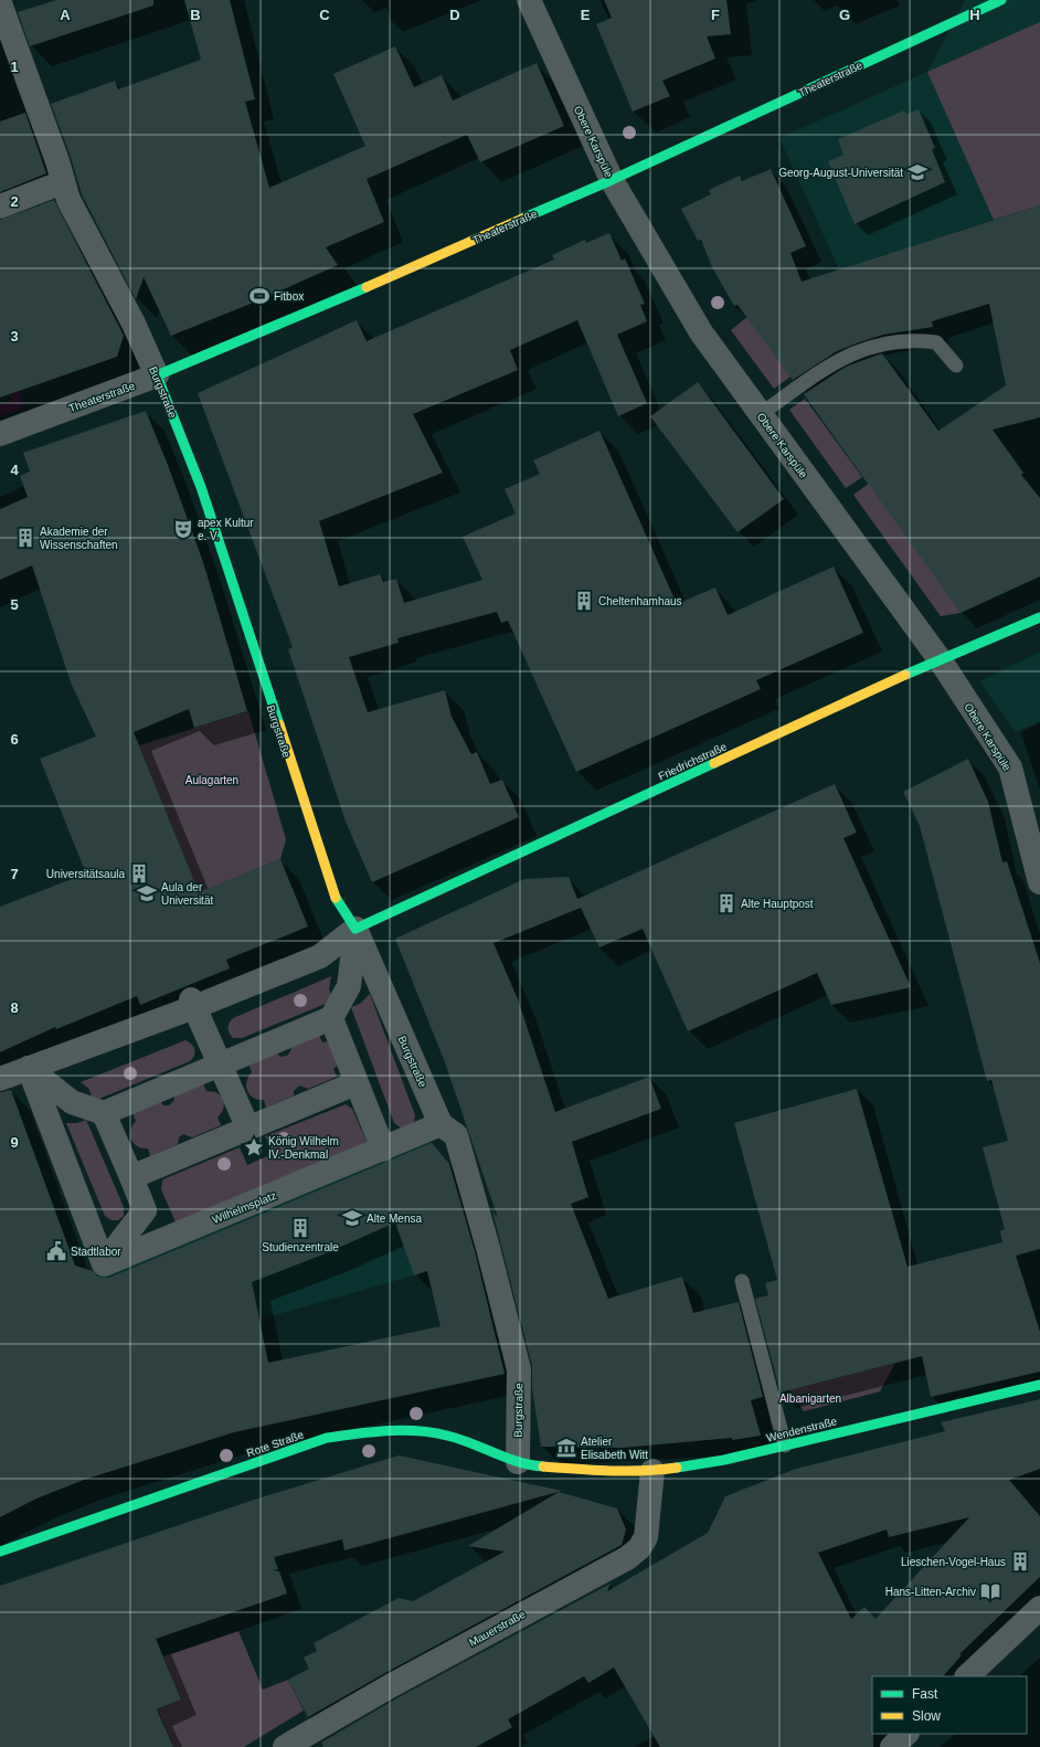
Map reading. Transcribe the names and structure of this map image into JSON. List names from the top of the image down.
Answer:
{
  "streets": {
    "street": [
      "Theaterstraße",
      "Obere Karspüle",
      "Burgstraße",
      "Friedrichstraße",
      "Wilhelmsplatz",
      "Wendenstraße",
      "Rote Straße",
      "Mauerstraße"
    ]
  },
  "crossings": [
    ["Theaterstraße", "Obere Karspüle"],
    ["Theaterstraße", "Burgstraße"],
    ["Obere Karspüle", "Friedrichstraße"],
    ["Burgstraße", "Friedrichstraße"],
    ["Burgstraße", "Wilhelmsplatz"],
    ["Burgstraße", "Rote Straße"],
    ["Wendenstraße", "Rote Straße"],
    ["Wendenstraße", "Mauerstraße"]
  ],
  "parks": ["Aulagarten", "Albanigarten"],
  "places": {
    "school or university": ["Georg-August-Universität", "Aula der Universität", "Alte Mensa"],
    "sports": ["Fitbox"],
    "theatre": ["apex Kultur e. V."],
    "building": [
      "Akademie der Wissenschaften",
      "Cheltenhamhaus",
      "Universitätsaula",
      "Alte Hauptpost",
      "Studienzentrale",
      "Lieschen-Vogel-Haus"
    ],
    "place": ["König Wilhelm IV.-Denkmal"],
    "public building": ["Stadtlabor"],
    "museum": ["Atelier Elisabeth Witt"],
    "library": ["Hans-Litten-Archiv"]
  },
  "legend": ["Fast", "Slow"],
  "grid": {
    "columns": [
      "A",
      "B",
      "C",
      "D",
      "E",
      "F",
      "G",
      "H"
    ],
    "rows": [
      "1",
      "2",
      "3",
      "4",
      "5",
      "6",
      "7",
      "8",
      "9"
    ]
  }
}
